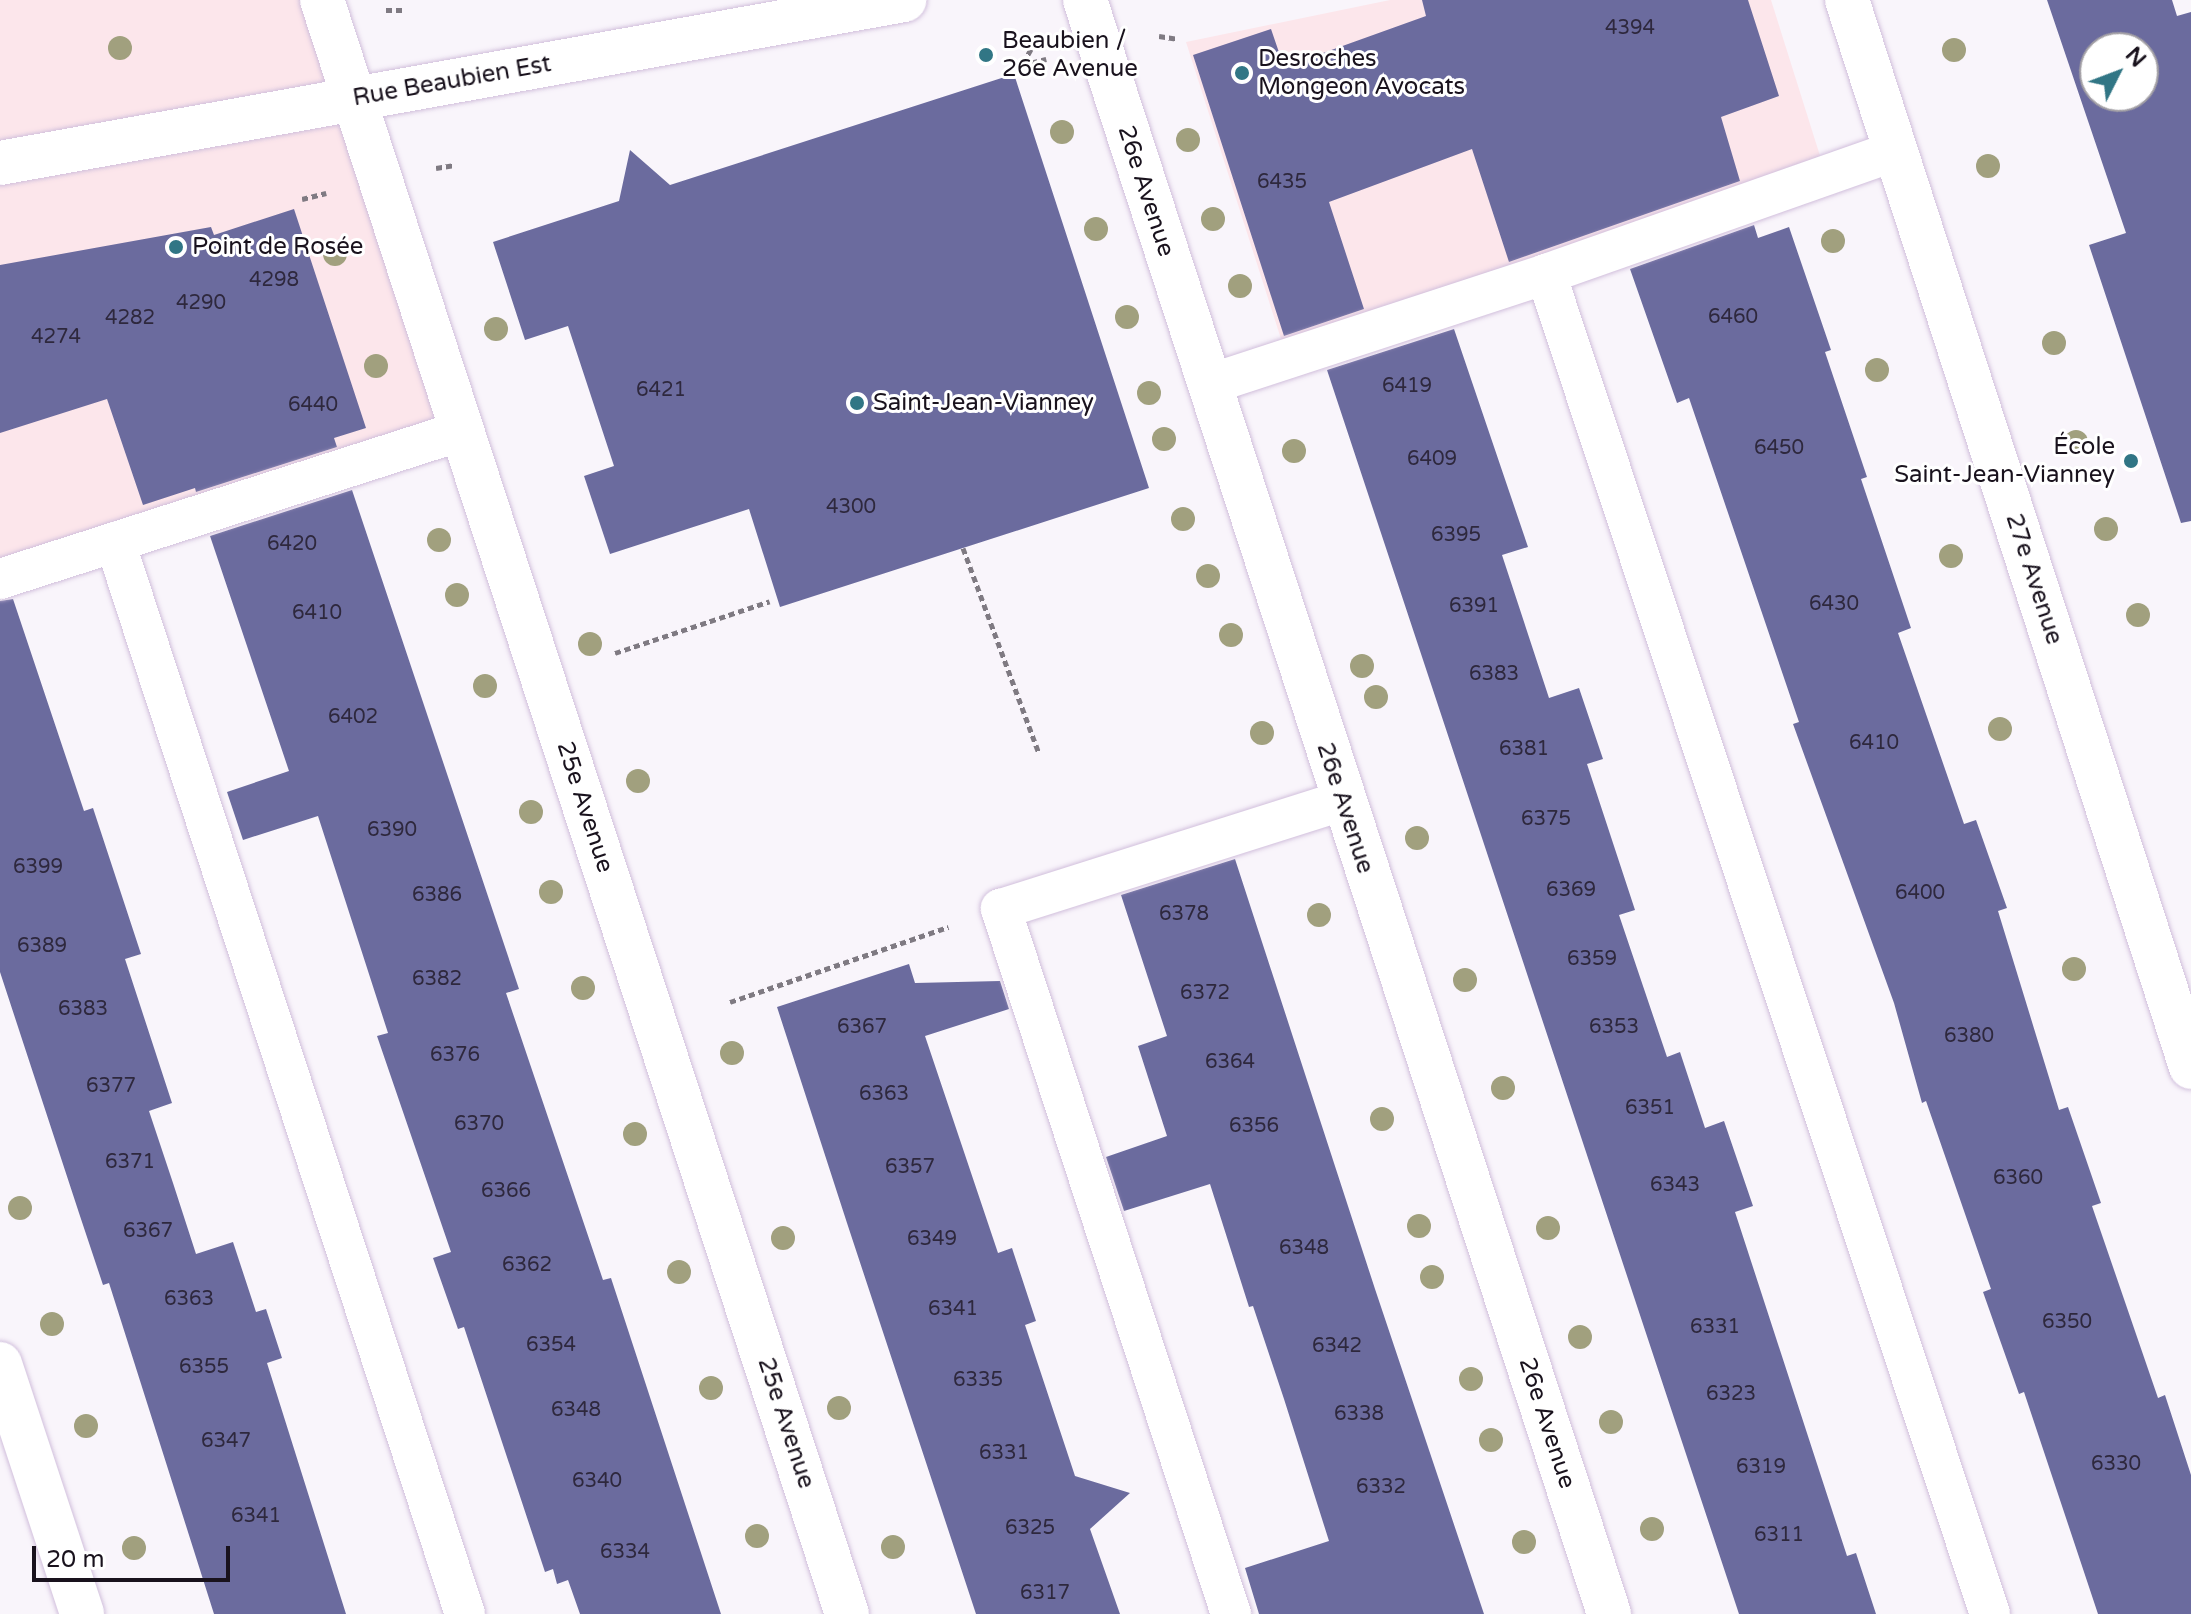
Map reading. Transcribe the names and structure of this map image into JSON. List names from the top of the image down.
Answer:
{
  "streets": {
    "street": [
      "Rue Beaubien Est",
      "26e Avenue",
      "27e Avenue",
      "25e Avenue"
    ]
  },
  "crossings": [
    ["Rue Beaubien Est", "25e Avenue"]
  ],
  "places": [
    "Beaubien / 26e Avenue",
    "Desroches Mongeon Avocats",
    "Point de Rosée",
    "Saint-Jean-Vianney",
    "École Saint-Jean-Vianney"
  ],
  "house_numbers": [
    "4394",
    "6435",
    "4298",
    "4290",
    "6460",
    "4282",
    "4274",
    "6419",
    "6421",
    "6440",
    "6450",
    "6409",
    "4300",
    "6395",
    "6420",
    "6430",
    "6391",
    "6410",
    "6383",
    "6402",
    "6410",
    "6381",
    "6375",
    "6390",
    "6399",
    "6369",
    "6400",
    "6386",
    "6378",
    "6389",
    "6359",
    "6382",
    "6372",
    "6383",
    "6367",
    "6353",
    "6380",
    "6376",
    "6364",
    "6377",
    "6363",
    "6351",
    "6370",
    "6356",
    "6371",
    "6357",
    "6360",
    "6343",
    "6366",
    "6367",
    "6349",
    "6348",
    "6362",
    "6363",
    "6341",
    "6350",
    "6331",
    "6354",
    "6342",
    "6355",
    "6335",
    "6323",
    "6348",
    "6338",
    "6347",
    "6331",
    "6330",
    "6319",
    "6340",
    "6332",
    "6341",
    "6325",
    "6311",
    "6334",
    "6317"
  ],
  "scale_bar": "20 m",
  "north": "top right"
}
